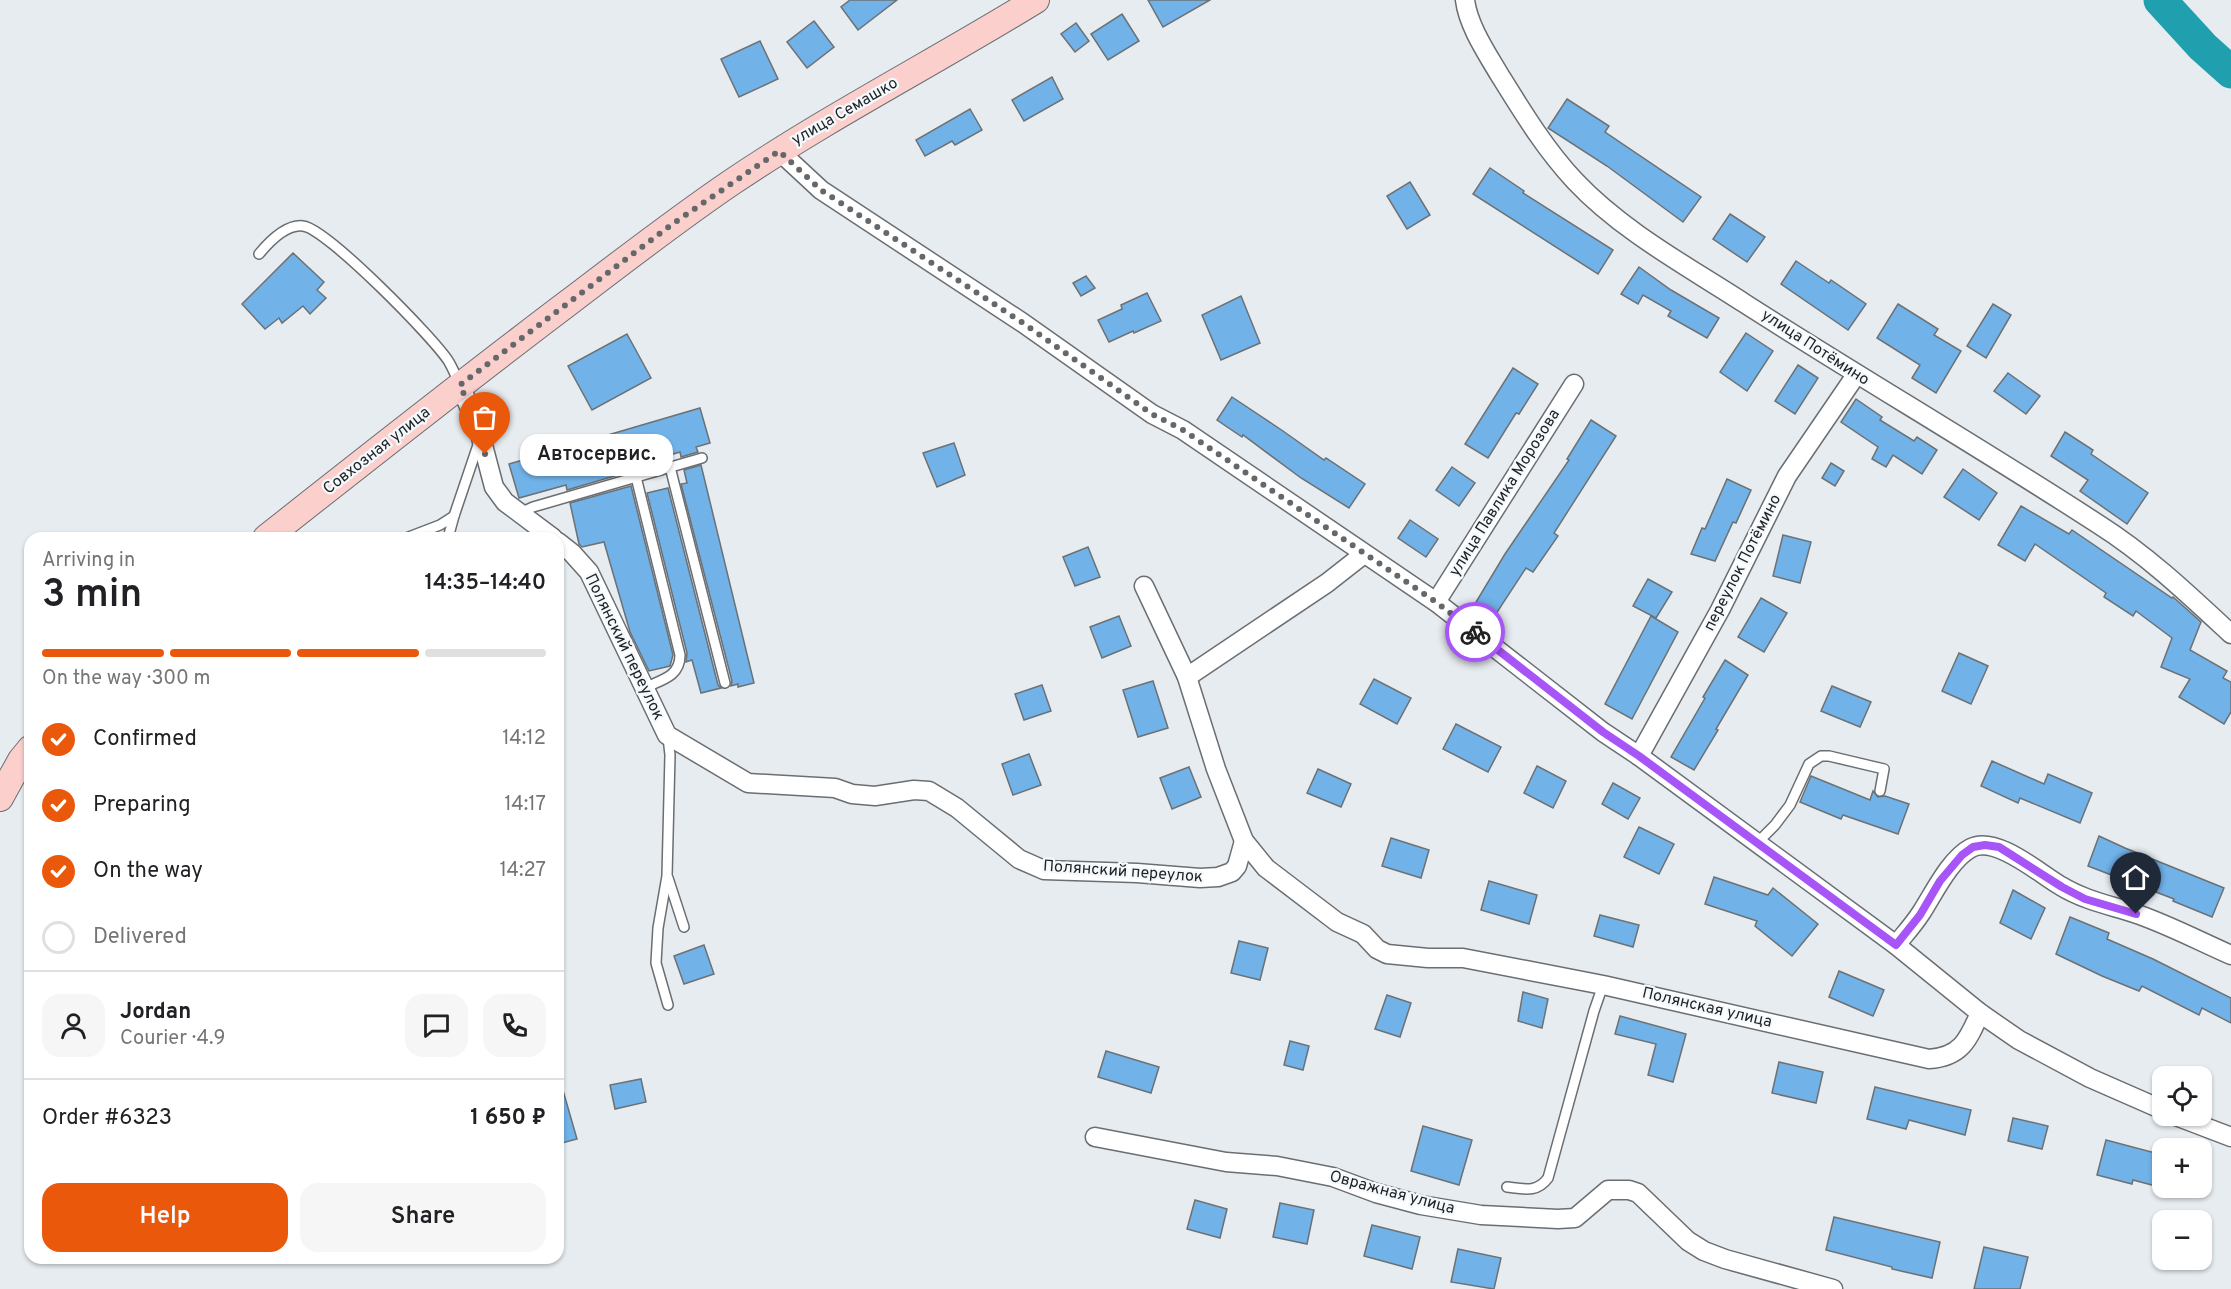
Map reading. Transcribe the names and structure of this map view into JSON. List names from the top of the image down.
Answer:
{
  "streets": {
    "main road": ["улица Семашко", "Совхозная улица"],
    "street": [
      "улица Потёмино",
      "улица Павлика Морозова",
      "переулок Потёмино",
      "Полянский переулок",
      "Полянская улица",
      "Овражная улица"
    ]
  },
  "crossings": [
    ["улица Семашко", "Совхозная улица"],
    ["улица Потёмино", "переулок Потёмино"],
    ["Полянский переулок", "Полянская улица"]
  ],
  "places": ["Автосервис."],
  "page": {
    "bubble": "Автосервис.",
    "heading": ["3 min", "Arriving in", "14:35–14:40"],
    "panel": [
      "Jordan",
      "Courier · 4.9",
      "Order #6323",
      "1 650 ₽"
    ],
    "bar": "On the way · 300 m",
    "list": [
      ["Confirmed", "14:12"],
      ["Preparing", "14:17"],
      ["On the way", "14:27"],
      "Delivered"
    ],
    "map_buttons": ["+", "−"],
    "buttons": ["Help", "Share"]
  }
}
